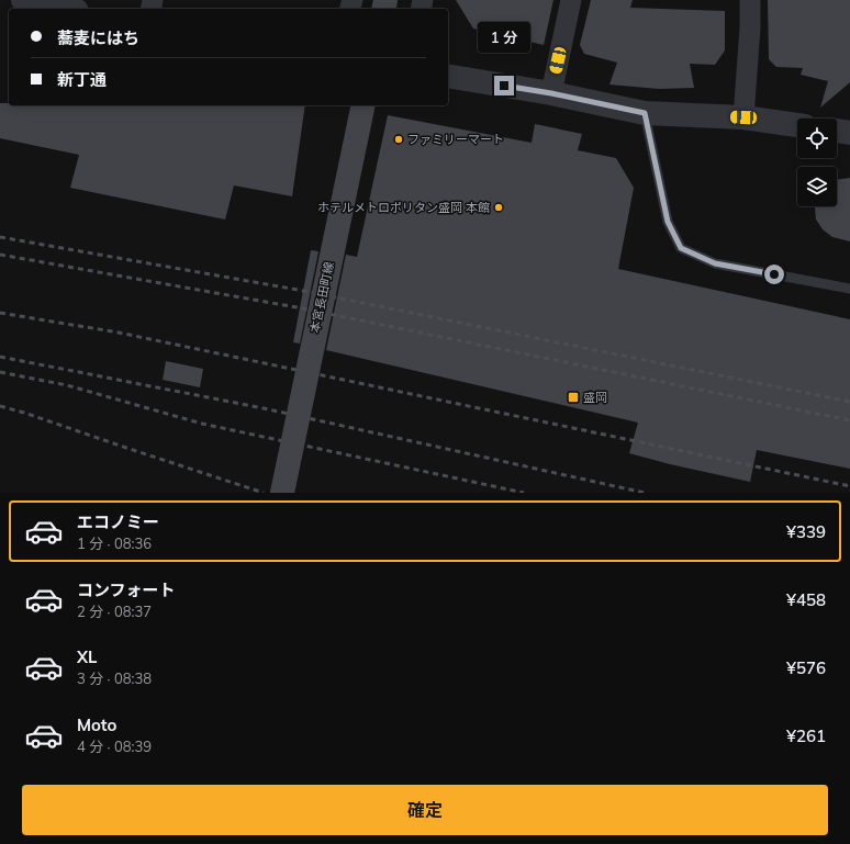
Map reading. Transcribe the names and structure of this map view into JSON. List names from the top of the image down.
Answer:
{
  "streets": {
    "main road": ["本宮長田町線"]
  },
  "places": {
    "other": ["ファミリーマート", "ホテルメトロポリタン盛岡 本館"],
    "transit": ["盛岡"]
  },
  "page": {
    "banner": ["蕎麦にはち", "新丁通"],
    "bubble": "1 分",
    "list": [
      {
        "name": "エコノミー",
        "note": "1 分 · 08:36",
        "value": "¥339"
      },
      {
        "name": "コンフォート",
        "note": "2 分 · 08:37",
        "value": "¥458"
      },
      {
        "name": "XL",
        "note": "3 分 · 08:38",
        "value": "¥576"
      },
      {
        "name": "Moto",
        "note": "4 分 · 08:39",
        "value": "¥261"
      }
    ],
    "buttons": "確定"
  }
}
